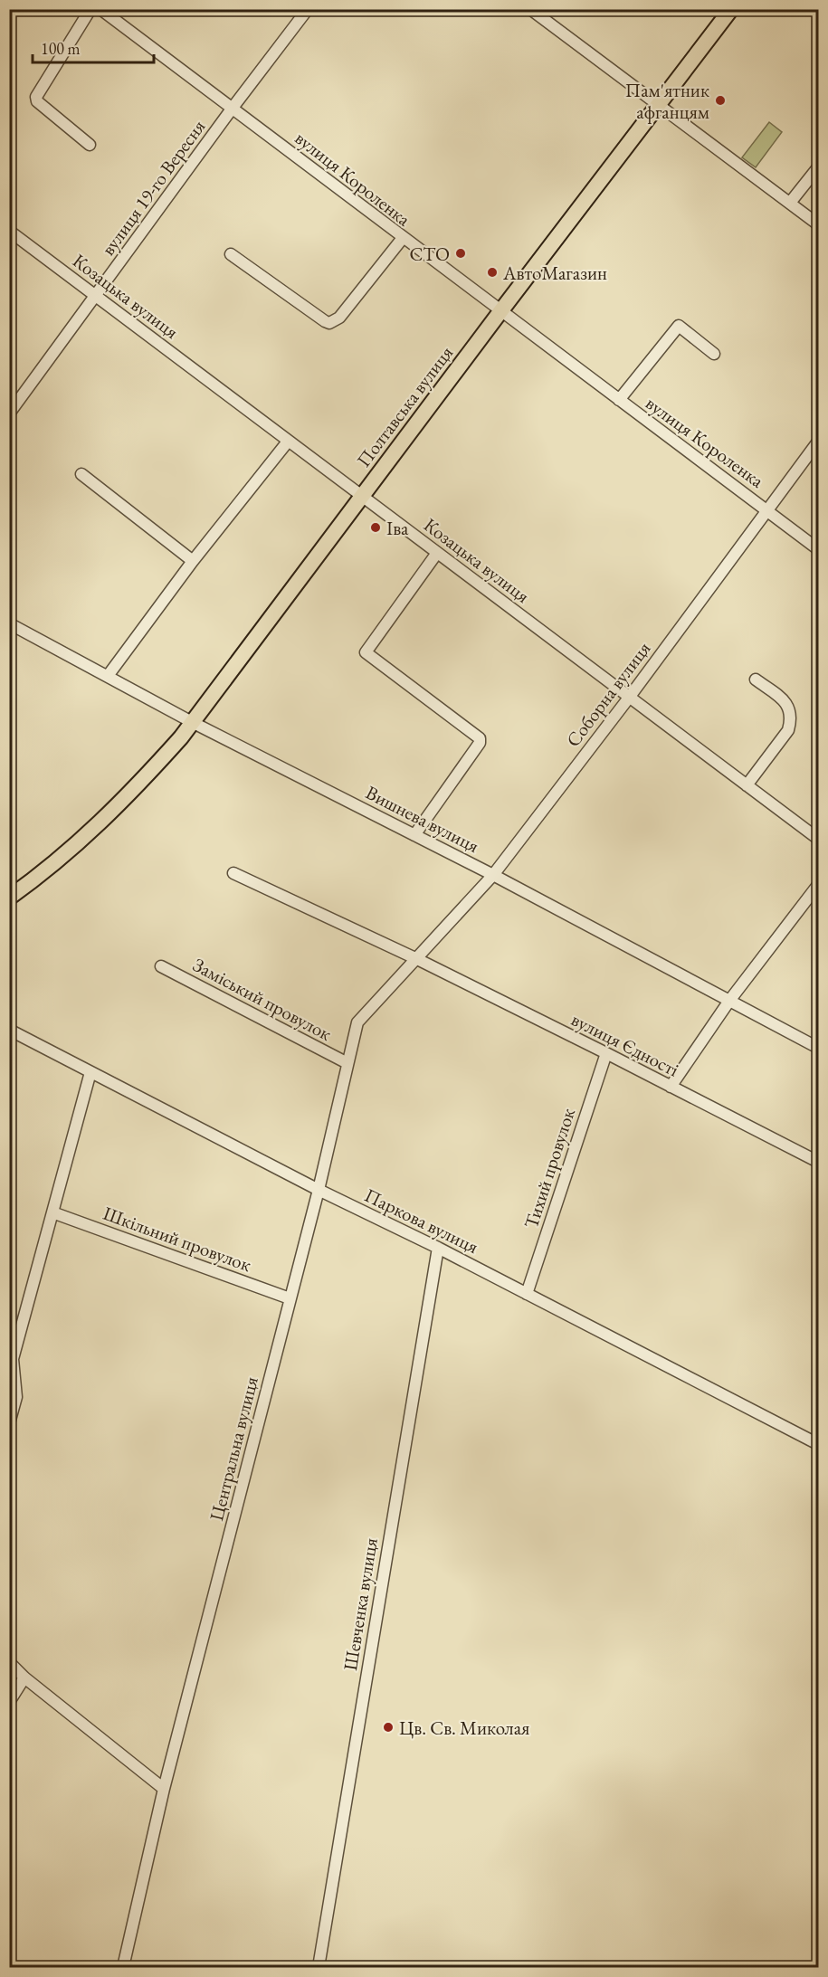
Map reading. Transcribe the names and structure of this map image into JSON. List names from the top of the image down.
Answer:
{
  "streets": {
    "highway": ["Полтавська вулиця"],
    "street": [
      "вулиця Короленка",
      "вулиця 19-го Вересня",
      "Козацька вулиця",
      "Соборна вулиця",
      "Вишнева вулиця",
      "Заміський провулок",
      "вулиця Єдності",
      "Тихий провулок",
      "Паркова вулиця",
      "Шкільний провулок",
      "Центральна вулиця",
      "Шевченка вулиця"
    ]
  },
  "crossings": [
    ["вулиця Короленка", "вулиця 19-го Вересня"],
    ["вулиця Короленка", "Полтавська вулиця"],
    ["вулиця Короленка", "Соборна вулиця"],
    ["вулиця 19-го Вересня", "Козацька вулиця"],
    ["Козацька вулиця", "Полтавська вулиця"],
    ["Козацька вулиця", "Соборна вулиця"],
    ["Полтавська вулиця", "Вишнева вулиця"],
    ["Соборна вулиця", "Вишнева вулиця"],
    ["Соборна вулиця", "вулиця Єдності"],
    ["Соборна вулиця", "Центральна вулиця"],
    ["Заміський провулок", "Центральна вулиця"],
    ["вулиця Єдності", "Тихий провулок"],
    ["вулиця Єдності", "Центральна вулиця"],
    ["Тихий провулок", "Паркова вулиця"],
    ["Паркова вулиця", "Центральна вулиця"],
    ["Паркова вулиця", "Шевченка вулиця"],
    ["Шкільний провулок", "Центральна вулиця"]
  ],
  "places": [
    "Пам'ятник афганцям",
    "СТО",
    "АвтоМагазин",
    "Іва",
    "Цв. Св. Миколая"
  ],
  "scale_bar": "100 m"
}
